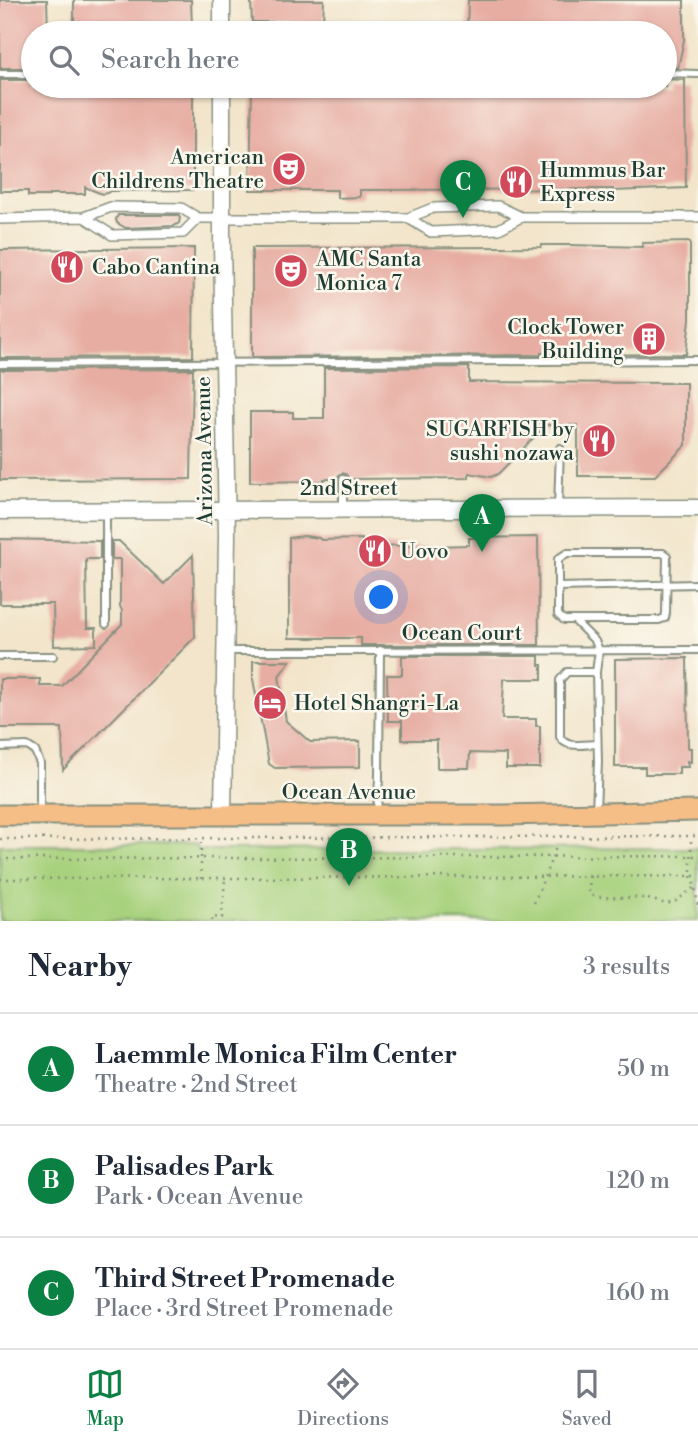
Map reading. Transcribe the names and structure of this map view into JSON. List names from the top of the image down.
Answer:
{
  "streets": {
    "main road": ["Ocean Avenue"],
    "street": ["Arizona Avenue", "2nd Street"],
    "lane": ["Ocean Court"]
  },
  "crossings": [
    ["Arizona Avenue", "2nd Street"],
    ["Arizona Avenue", "Ocean Court"],
    ["Arizona Avenue", "Ocean Avenue"]
  ],
  "places": {
    "theatre": ["American Childrens Theatre", "AMC Santa Monica 7"],
    "restaurant": [
      "Hummus Bar Express",
      "Cabo Cantina",
      "SUGARFISH by sushi nozawa",
      "Uovo"
    ],
    "building": ["Clock Tower Building"],
    "hotel": ["Hotel Shangri-La"]
  },
  "page": {
    "search": "Search here",
    "pins": ["C", "A", "B"],
    "heading": ["Nearby", "3 results"],
    "list": [
      {
        "mark": "A",
        "name": "Laemmle Monica Film Center",
        "note": "Theatre · 2nd Street",
        "value": "50 m"
      },
      {
        "mark": "B",
        "name": "Palisades Park",
        "note": "Park · Ocean Avenue",
        "value": "120 m"
      },
      {
        "mark": "C",
        "name": "Third Street Promenade",
        "note": "Place · 3rd Street Promenade",
        "value": "160 m"
      }
    ],
    "nav": ["Map", "Directions", "Saved"]
  }
}
